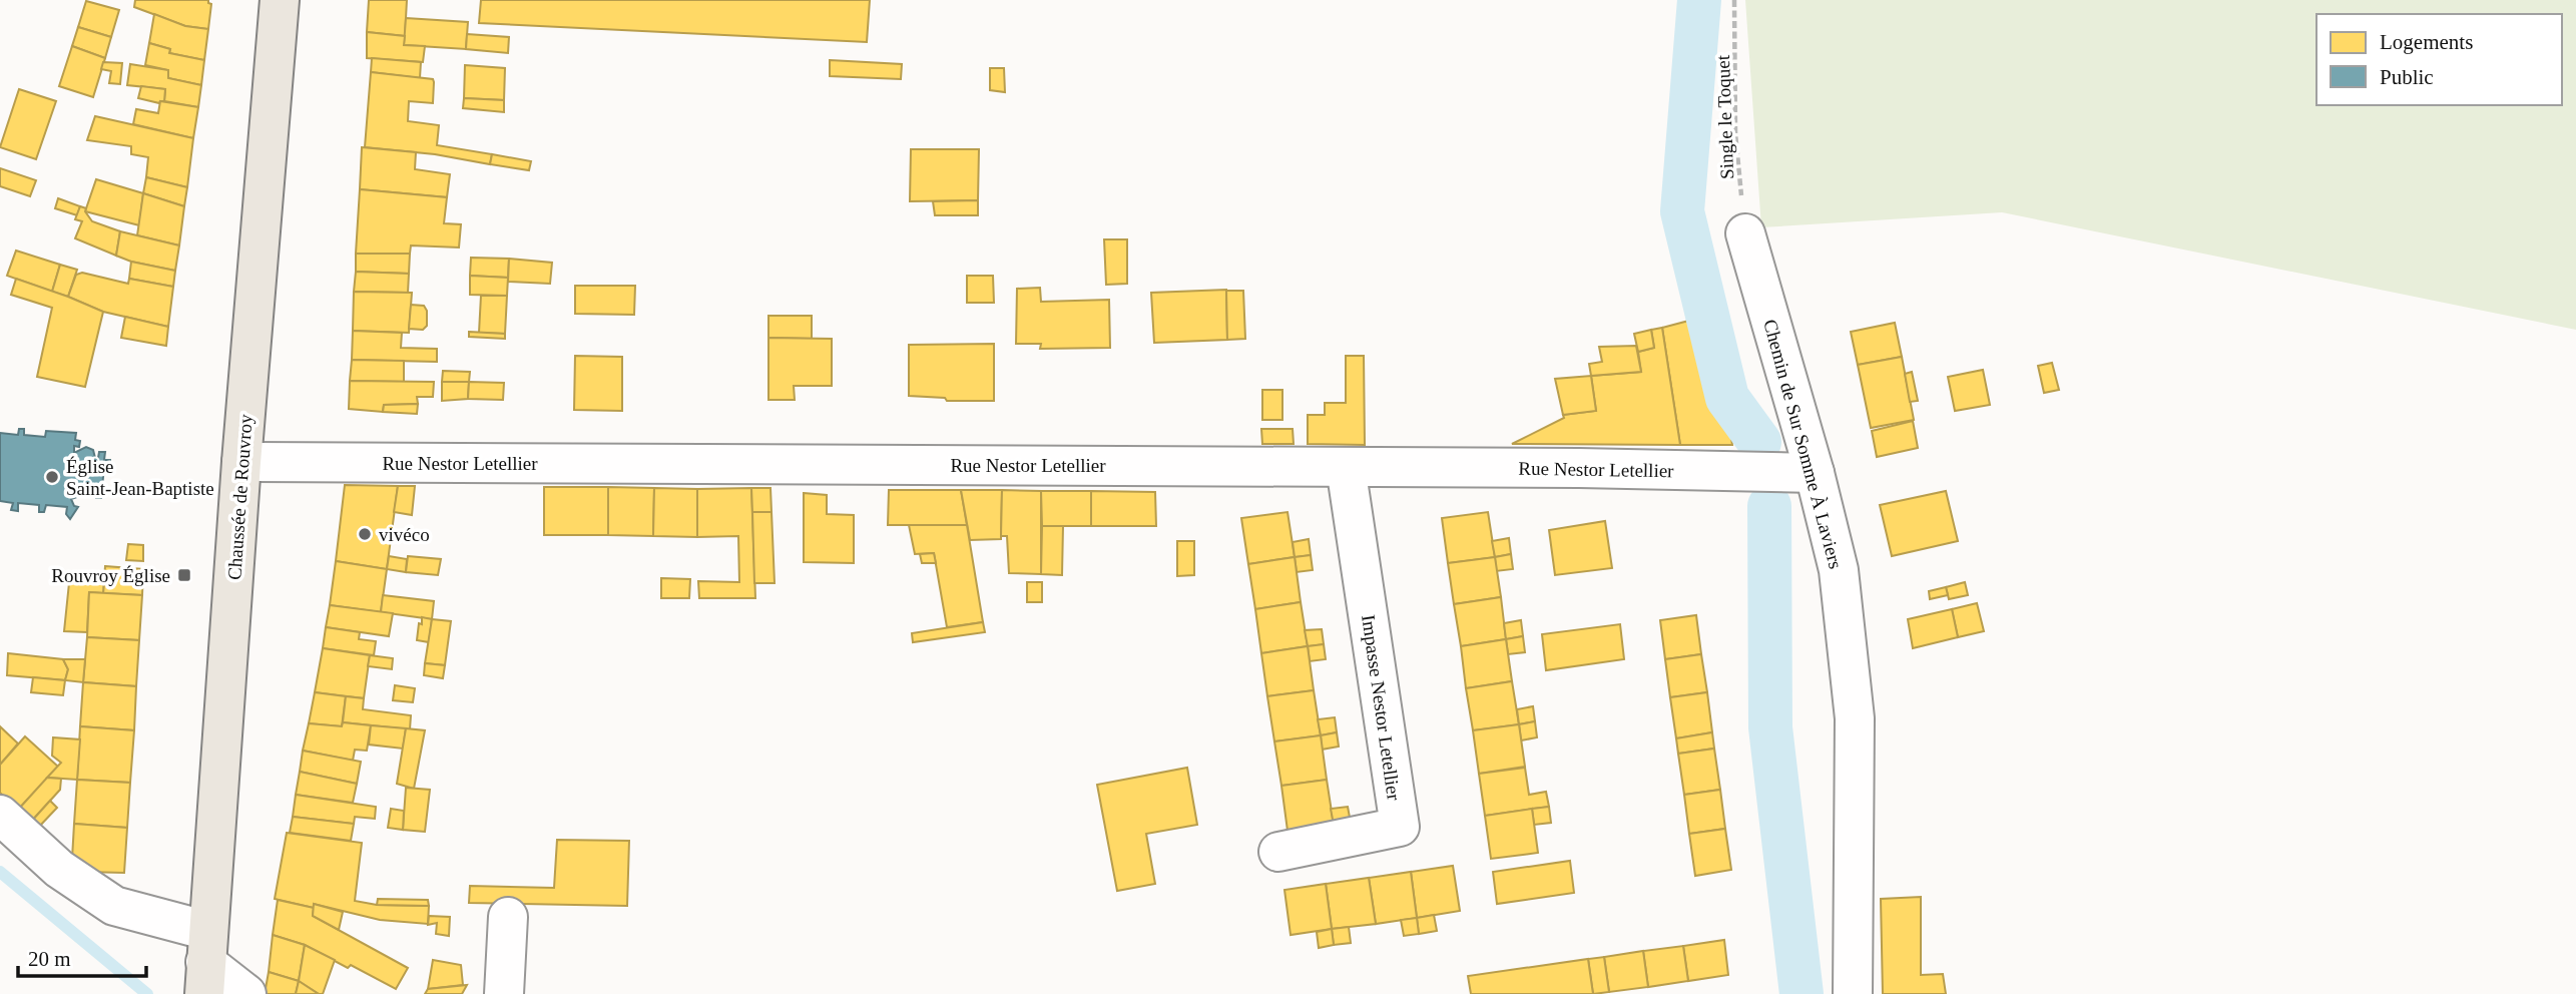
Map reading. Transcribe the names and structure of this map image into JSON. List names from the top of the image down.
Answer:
{
  "streets": {
    "main road": ["Chaussée de Rouvroy"],
    "street": ["Chemin de Sur Somme À Laviers", "Rue Nestor Letellier", "Impasse Nestor Letellier"],
    "path": ["Single le Toquet"]
  },
  "crossings": [
    ["Single le Toquet", "Chemin de Sur Somme À Laviers"],
    ["Chemin de Sur Somme À Laviers", "Rue Nestor Letellier"],
    ["Rue Nestor Letellier", "Chaussée de Rouvroy"],
    ["Rue Nestor Letellier", "Impasse Nestor Letellier"]
  ],
  "places": {
    "other": ["Église Saint-Jean-Baptiste", "vivéco"],
    "transit": ["Rouvroy Église"]
  },
  "legend": ["Logements", "Public"],
  "scale_bar": "20 m"
}
